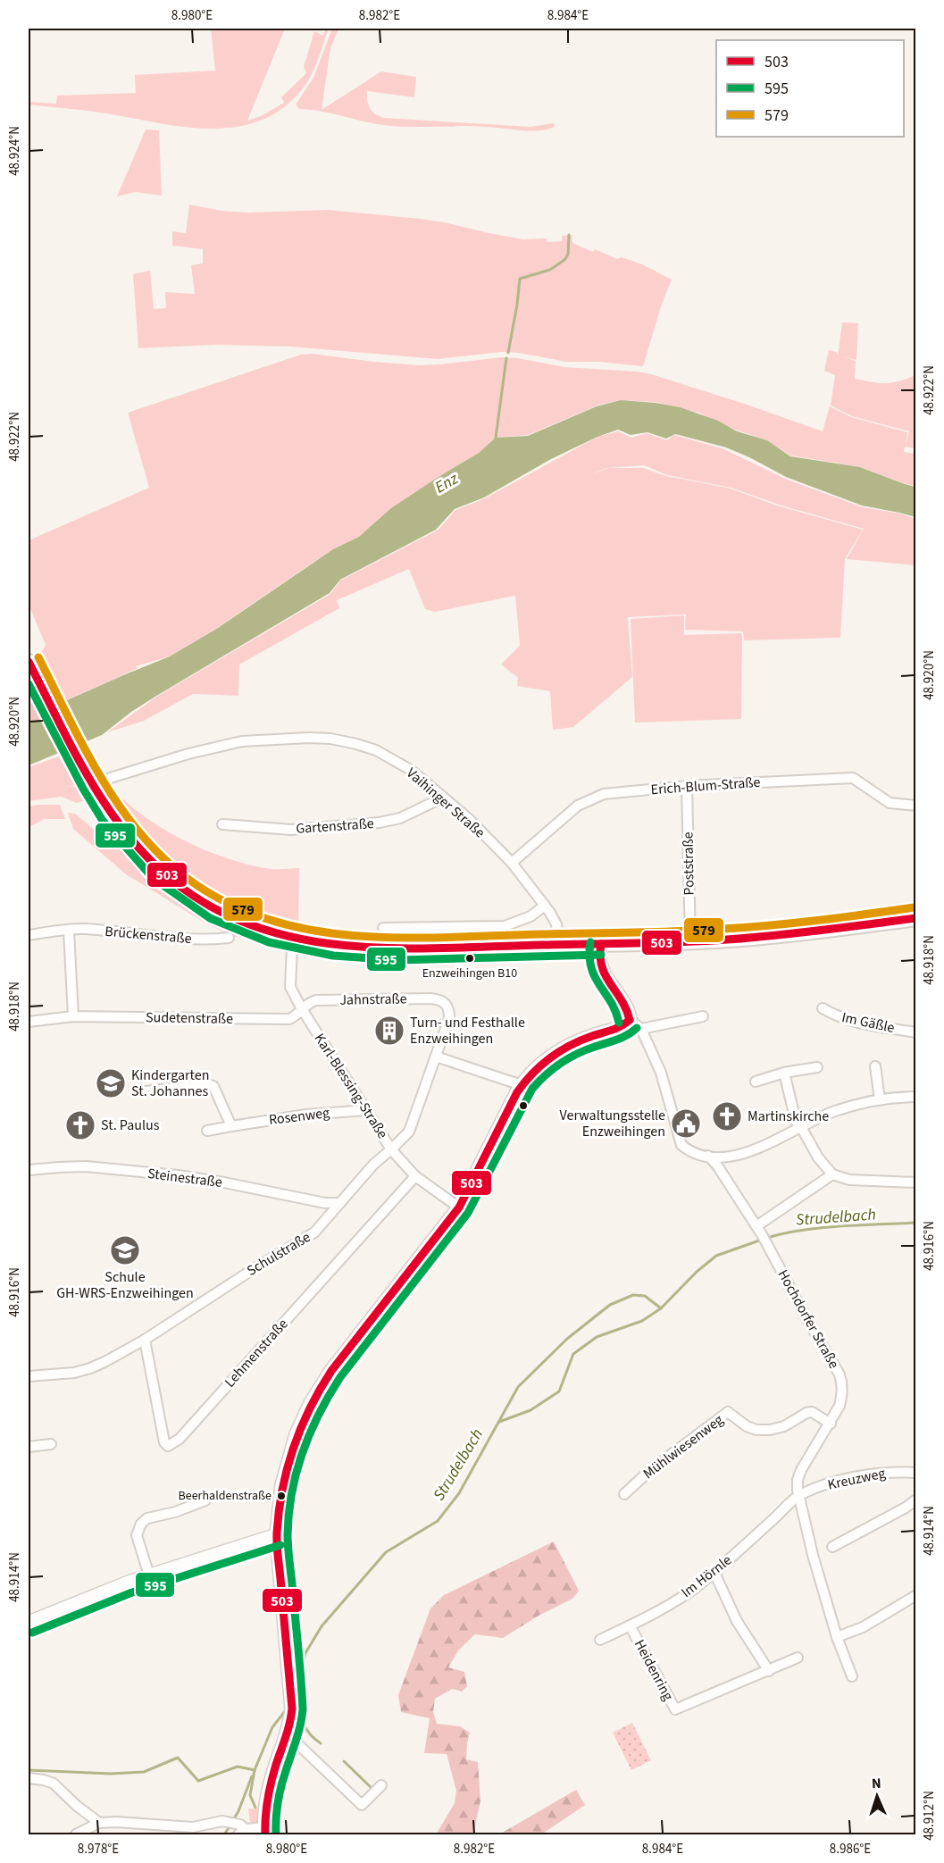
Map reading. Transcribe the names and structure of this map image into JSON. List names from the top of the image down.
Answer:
{
  "streets": {
    "street": [
      "Erich-Blum-Straße",
      "Vaihinger Straße",
      "Gartenstraße",
      "Poststraße",
      "Brückenstraße",
      "Jahnstraße",
      "Sudetenstraße",
      "Im Gäßle",
      "Karl-Blessing-Straße",
      "Rosenweg",
      "Steinestraße",
      "Schulstraße",
      "Hochdorfer Straße",
      "Lehmenstraße",
      "Mühlwiesenweg",
      "Kreuzweg",
      "Im Hörnle",
      "Heidenring"
    ]
  },
  "crossings": [
    ["Erich-Blum-Straße", "Vaihinger Straße"],
    ["Erich-Blum-Straße", "Poststraße"],
    ["Vaihinger Straße", "Gartenstraße"],
    ["Jahnstraße", "Sudetenstraße"],
    ["Jahnstraße", "Karl-Blessing-Straße"],
    ["Jahnstraße", "Schulstraße"],
    ["Sudetenstraße", "Karl-Blessing-Straße"],
    ["Karl-Blessing-Straße", "Rosenweg"],
    ["Karl-Blessing-Straße", "Schulstraße"],
    ["Karl-Blessing-Straße", "Lehmenstraße"],
    ["Steinestraße", "Schulstraße"],
    ["Schulstraße", "Lehmenstraße"],
    ["Hochdorfer Straße", "Mühlwiesenweg"],
    ["Hochdorfer Straße", "Kreuzweg"],
    ["Hochdorfer Straße", "Im Hörnle"],
    ["Kreuzweg", "Im Hörnle"],
    ["Im Hörnle", "Heidenring"]
  ],
  "water": ["Enz", "Strudelbach"],
  "places": {
    "other": ["Enzweihingen B10", "Beerhaldenstraße"],
    "building": ["Turn- und Festhalle Enzweihingen"],
    "school or university": ["Kindergarten St. Johannes", "Schule GH-WRS-Enzweihingen"],
    "church": ["Martinskirche", "St. Paulus"],
    "public building": ["Verwaltungsstelle Enzweihingen"]
  },
  "lines": ["transit line 579", "transit line 503", "transit line 595"],
  "legend": ["503", "595", "579"],
  "north": "top",
  "coordinates": [
    "8.980°E",
    "8.982°E",
    "8.984°E",
    "48.924°N",
    "48.922°N",
    "48.920°N",
    "48.918°N",
    "48.916°N",
    "48.914°N",
    "48.912°N",
    "8.978°E",
    "8.986°E"
  ]
}
